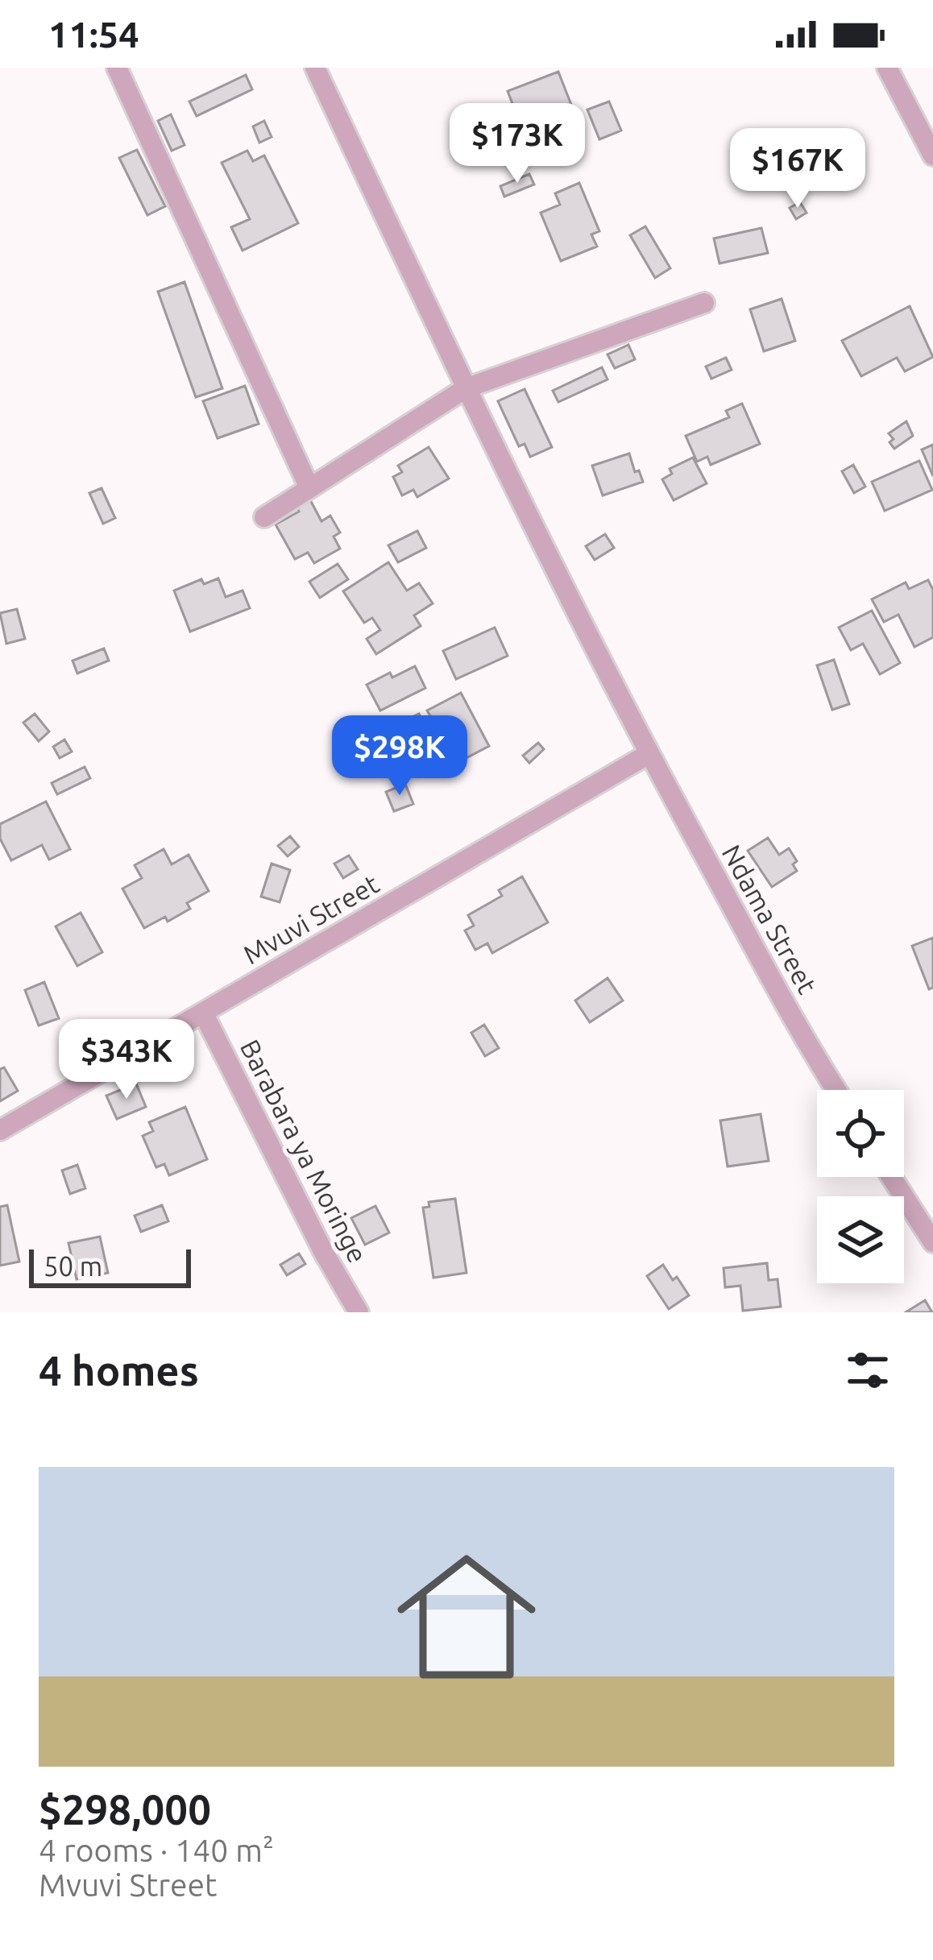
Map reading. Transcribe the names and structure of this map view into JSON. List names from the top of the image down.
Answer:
{
  "streets": {
    "street": ["Mvuvi Street", "Ndama Street", "Barabara ya Moringe"]
  },
  "crossings": [
    ["Mvuvi Street", "Ndama Street"],
    ["Mvuvi Street", "Barabara ya Moringe"]
  ],
  "scale_bar": "50 m",
  "page": {
    "status": "11:54",
    "price": [
      "$173K",
      "$167K",
      "$298K",
      "$343K"
    ],
    "scale": "50 m",
    "heading": "4 homes",
    "list": [
      {
        "name": "$298,000",
        "note": "4 rooms · 140 m² · Mvuvi Street"
      }
    ]
  }
}
